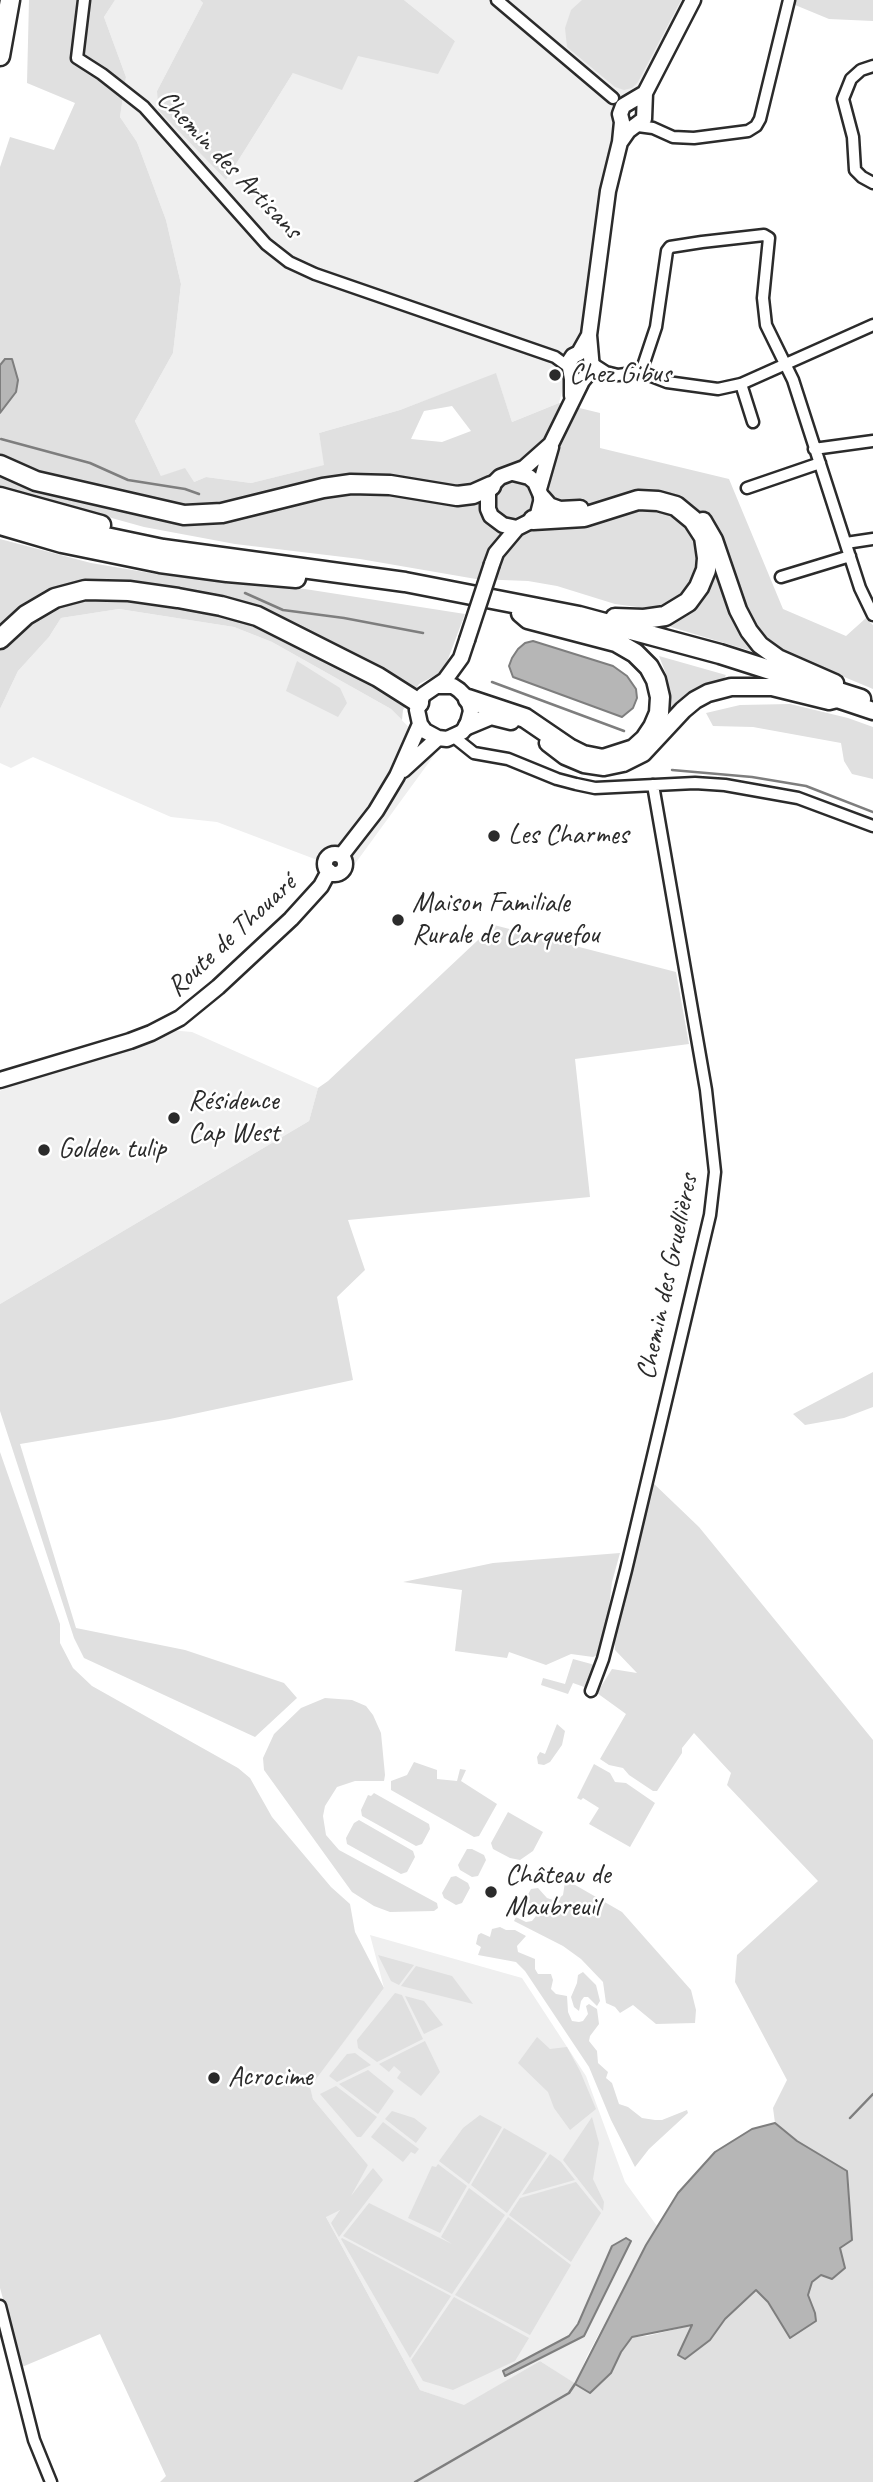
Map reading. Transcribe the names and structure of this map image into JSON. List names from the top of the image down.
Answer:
{
  "streets": {
    "main road": ["Route de Thouaré"],
    "street": ["Chemin des Artisans", "Chemin des Gruellières"]
  },
  "places": [
    "Chez Gibus",
    "Les Charmes",
    "Maison Familiale Rurale de Carquefou",
    "Résidence Cap West",
    "Golden tulip",
    "Château de Maubreuil",
    "Acrocime"
  ]
}
